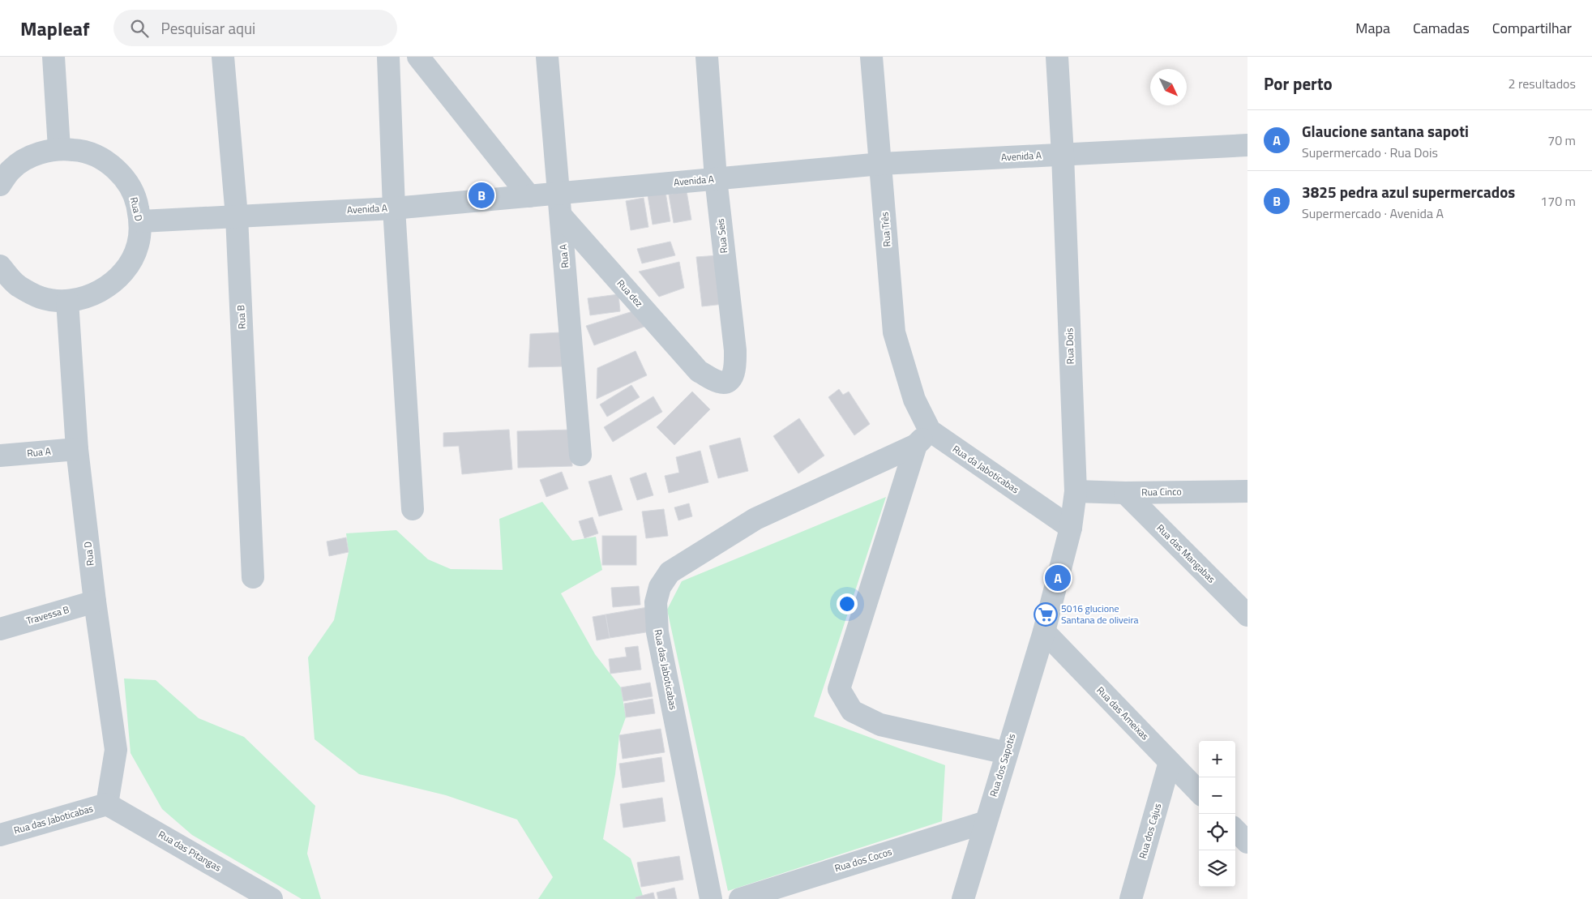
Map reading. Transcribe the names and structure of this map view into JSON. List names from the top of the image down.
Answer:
{
  "streets": {
    "street": [
      "Avenida A",
      "Rua D",
      "Rua Três",
      "Rua Seis",
      "Rua A",
      "Rua dez",
      "Rua B",
      "Rua Dois",
      "Rua da Jaboticabas",
      "Rua Cinco",
      "Rua das Mangabas",
      "Travessa B",
      "Rua das Jaboticabas",
      "Rua das Ameixas",
      "Rua dos Sapotis",
      "Rua dos Cajus",
      "Rua das Pitangas",
      "Rua dos Cocos"
    ]
  },
  "crossings": [
    ["Avenida A", "Rua D"],
    ["Avenida A", "Rua Três"],
    ["Avenida A", "Rua Seis"],
    ["Avenida A", "Rua A"],
    ["Avenida A", "Rua B"],
    ["Avenida A", "Rua Dois"],
    ["Rua D", "Rua A"],
    ["Rua D", "Travessa B"],
    ["Rua D", "Rua das Jaboticabas"],
    ["Rua D", "Rua das Pitangas"],
    ["Rua Três", "Rua da Jaboticabas"],
    ["Rua Seis", "Rua dez"],
    ["Rua A", "Rua dez"],
    ["Rua Dois", "Rua da Jaboticabas"],
    ["Rua Dois", "Rua Cinco"],
    ["Rua Dois", "Rua das Ameixas"],
    ["Rua Dois", "Rua dos Sapotis"],
    ["Rua da Jaboticabas", "Rua das Jaboticabas"],
    ["Rua Cinco", "Rua das Mangabas"],
    ["Rua das Jaboticabas", "Rua das Pitangas"],
    ["Rua das Ameixas", "Rua dos Sapotis"],
    ["Rua das Ameixas", "Rua dos Cajus"],
    ["Rua dos Sapotis", "Rua dos Cocos"]
  ],
  "places": {
    "supermarket": ["5016 glucione Santana de oliveira"]
  },
  "north": "bottom right",
  "page": {
    "header": "Mapleaf",
    "search": "Pesquisar aqui",
    "nav": ["Mapa", "Camadas", "Compartilhar"],
    "heading": ["Por perto", "2 resultados"],
    "list": [
      {
        "mark": "A",
        "name": "Glaucione santana sapoti",
        "note": "Supermercado · Rua Dois",
        "value": "70 m"
      },
      {
        "mark": "B",
        "name": "3825 pedra azul supermercados",
        "note": "Supermercado · Avenida A",
        "value": "170 m"
      }
    ],
    "pins": ["B", "A"],
    "map_buttons": ["+", "−"]
  }
}
